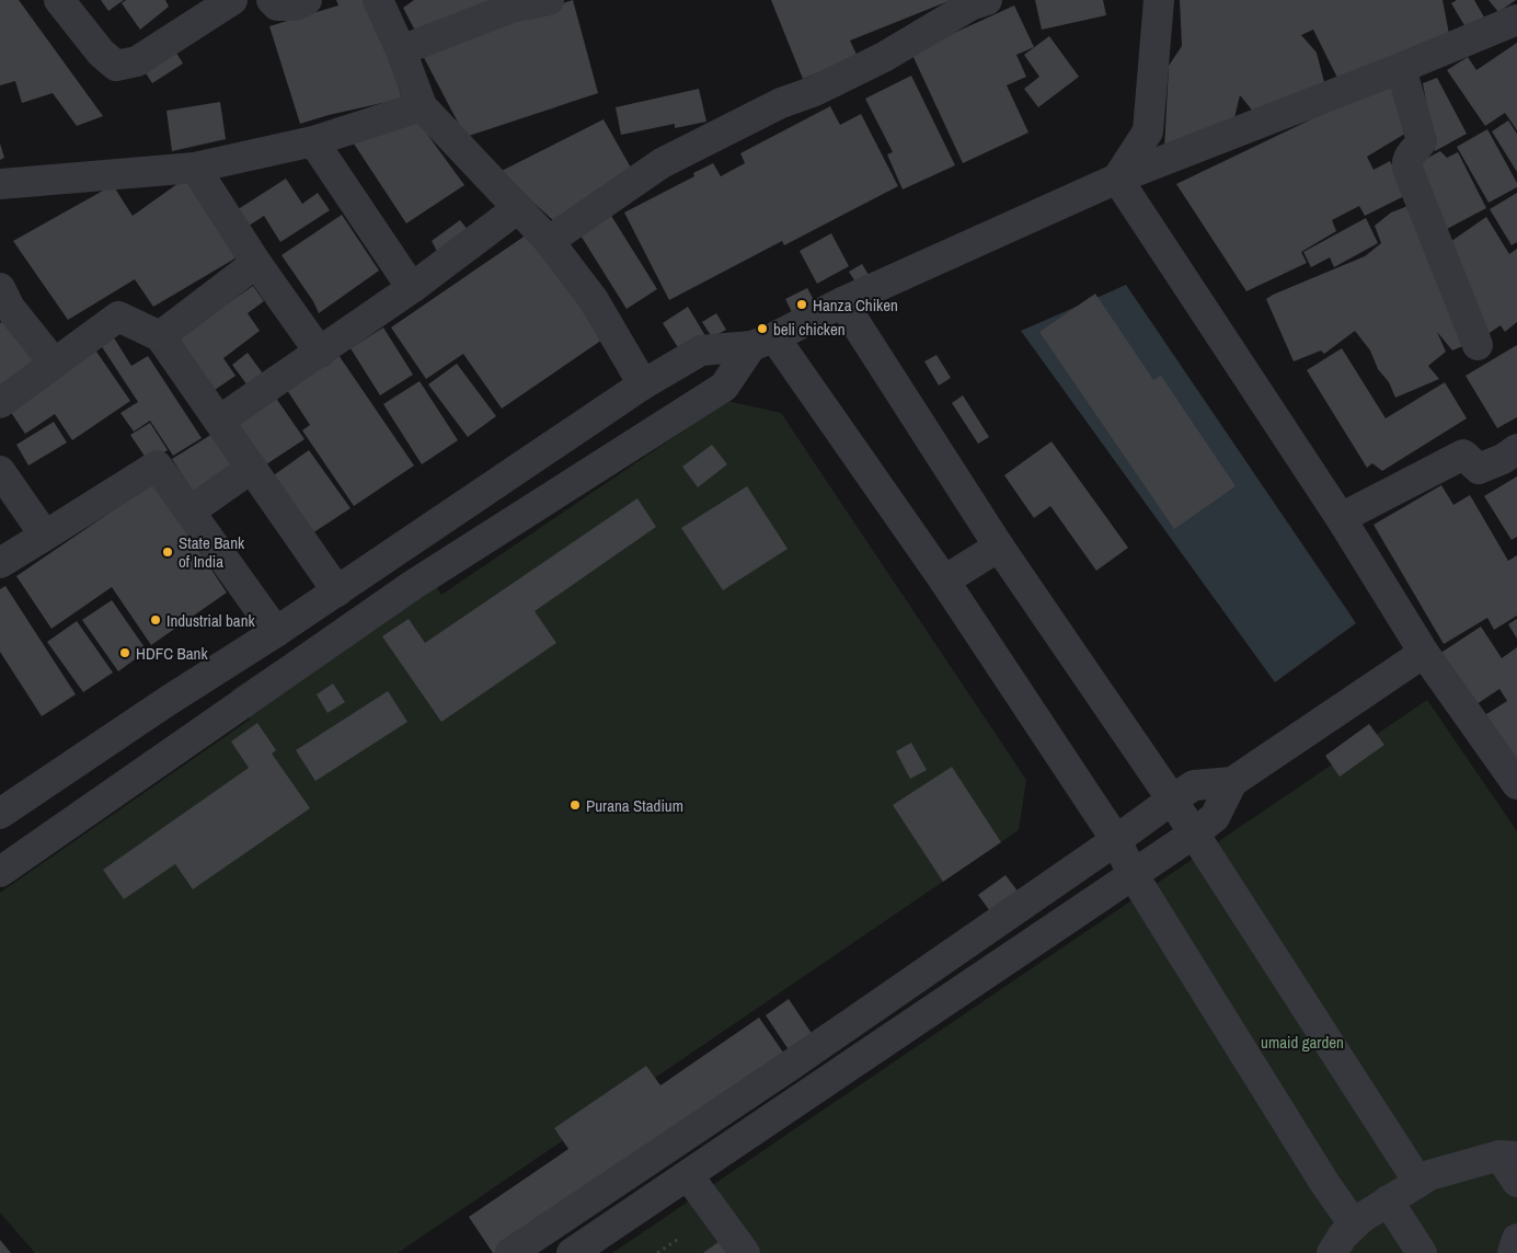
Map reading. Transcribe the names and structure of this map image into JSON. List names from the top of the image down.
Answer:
{
  "parks": ["umaid garden"],
  "places": [
    "Hanza Chiken",
    "beli chicken",
    "State Bank of India",
    "Industrial bank",
    "HDFC Bank",
    "Purana Stadium"
  ]
}
